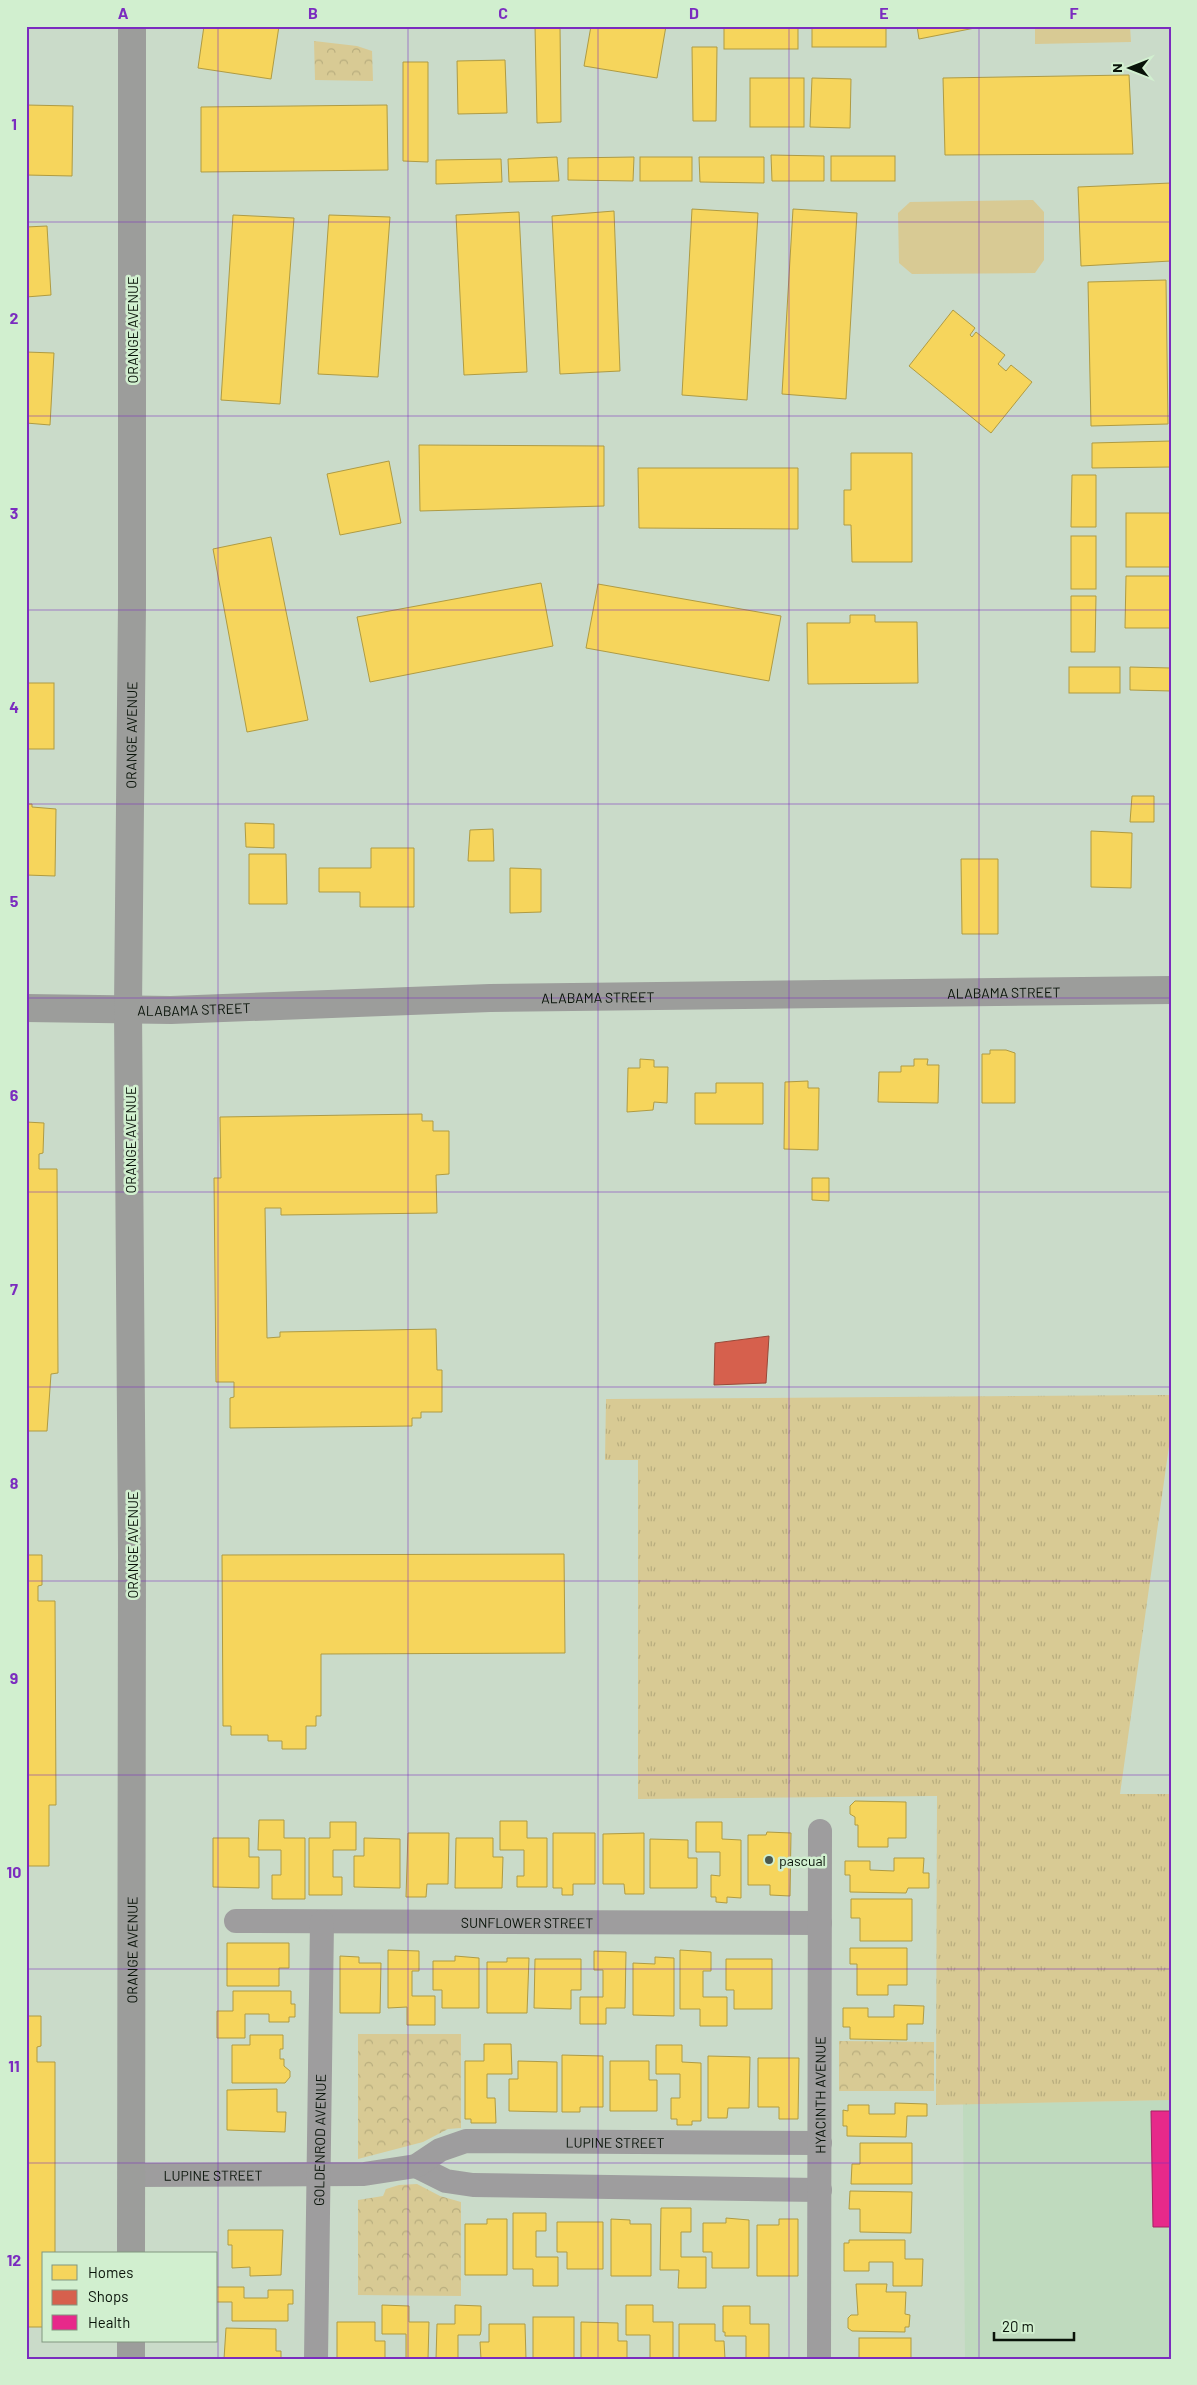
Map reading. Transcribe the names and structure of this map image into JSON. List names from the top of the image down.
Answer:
{
  "streets": {
    "street": [
      "ORANGE AVENUE",
      "ALABAMA STREET",
      "SUNFLOWER STREET",
      "HYACINTH AVENUE",
      "GOLDENROD AVENUE",
      "LUPINE STREET"
    ]
  },
  "crossings": [
    ["ORANGE AVENUE", "ALABAMA STREET"],
    ["ORANGE AVENUE", "LUPINE STREET"],
    ["SUNFLOWER STREET", "HYACINTH AVENUE"],
    ["SUNFLOWER STREET", "GOLDENROD AVENUE"],
    ["HYACINTH AVENUE", "LUPINE STREET"],
    ["GOLDENROD AVENUE", "LUPINE STREET"]
  ],
  "places": ["pascual"],
  "legend": ["Homes", "Shops", "Health"],
  "scale_bar": "20 m",
  "north": "left",
  "grid": {
    "columns": [
      "A",
      "B",
      "C",
      "D",
      "E",
      "F"
    ],
    "rows": [
      "1",
      "2",
      "3",
      "4",
      "5",
      "6",
      "7",
      "8",
      "9",
      "10",
      "11",
      "12"
    ]
  }
}
